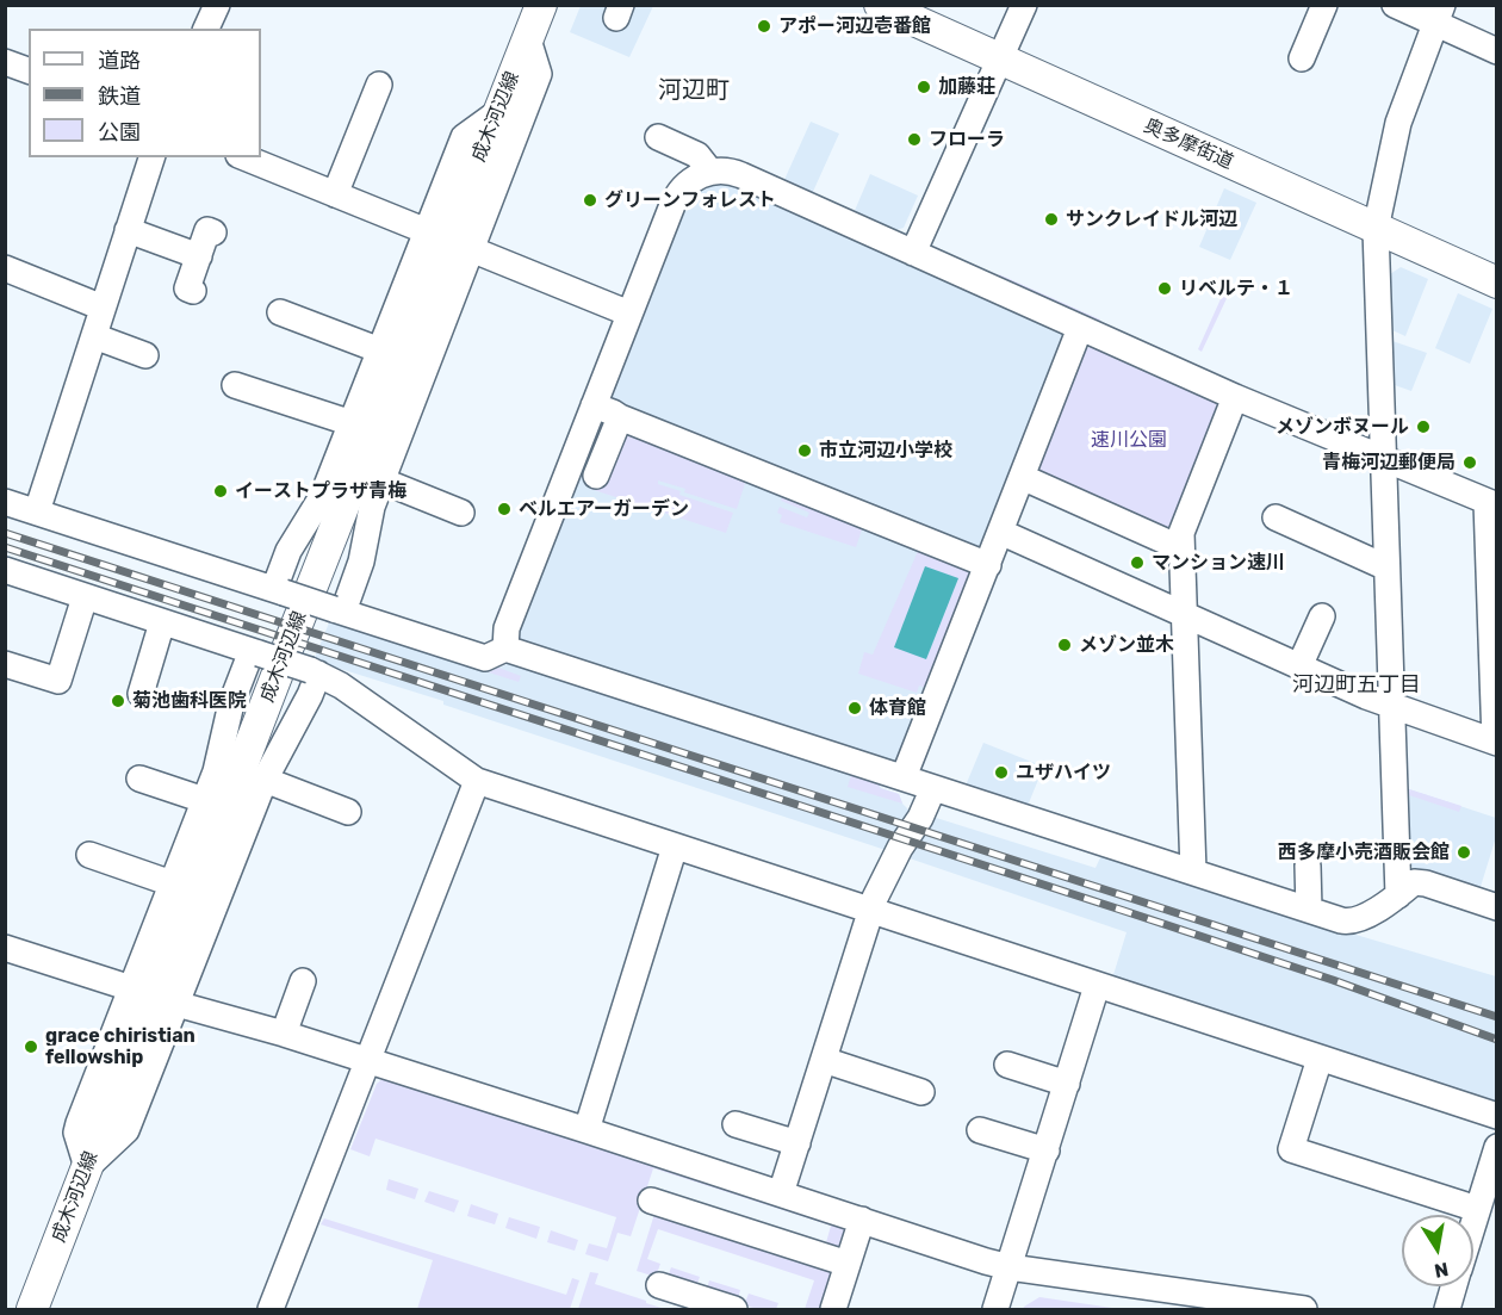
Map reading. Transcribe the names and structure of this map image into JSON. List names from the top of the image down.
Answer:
{
  "streets": {
    "main road": ["成木河辺線", "奥多摩街道"]
  },
  "districts": ["河辺町", "河辺町五丁目"],
  "parks": ["速川公園"],
  "places": [
    "アポー河辺壱番館",
    "加藤荘",
    "フローラ",
    "グリーンフォレスト",
    "サンクレイドル河辺",
    "リベルテ・１",
    "メゾンボヌール",
    "市立河辺小学校",
    "青梅河辺郵便局",
    "イーストプラザ青梅",
    "ベルエアーガーデン",
    "マンション速川",
    "メゾン並木",
    "菊池歯科医院",
    "体育館",
    "ユザハイツ",
    "西多摩小売酒販会館",
    "grace chiristian fellowship"
  ],
  "legend": ["道路", "鉄道", "公園"],
  "north": "bottom"
}
